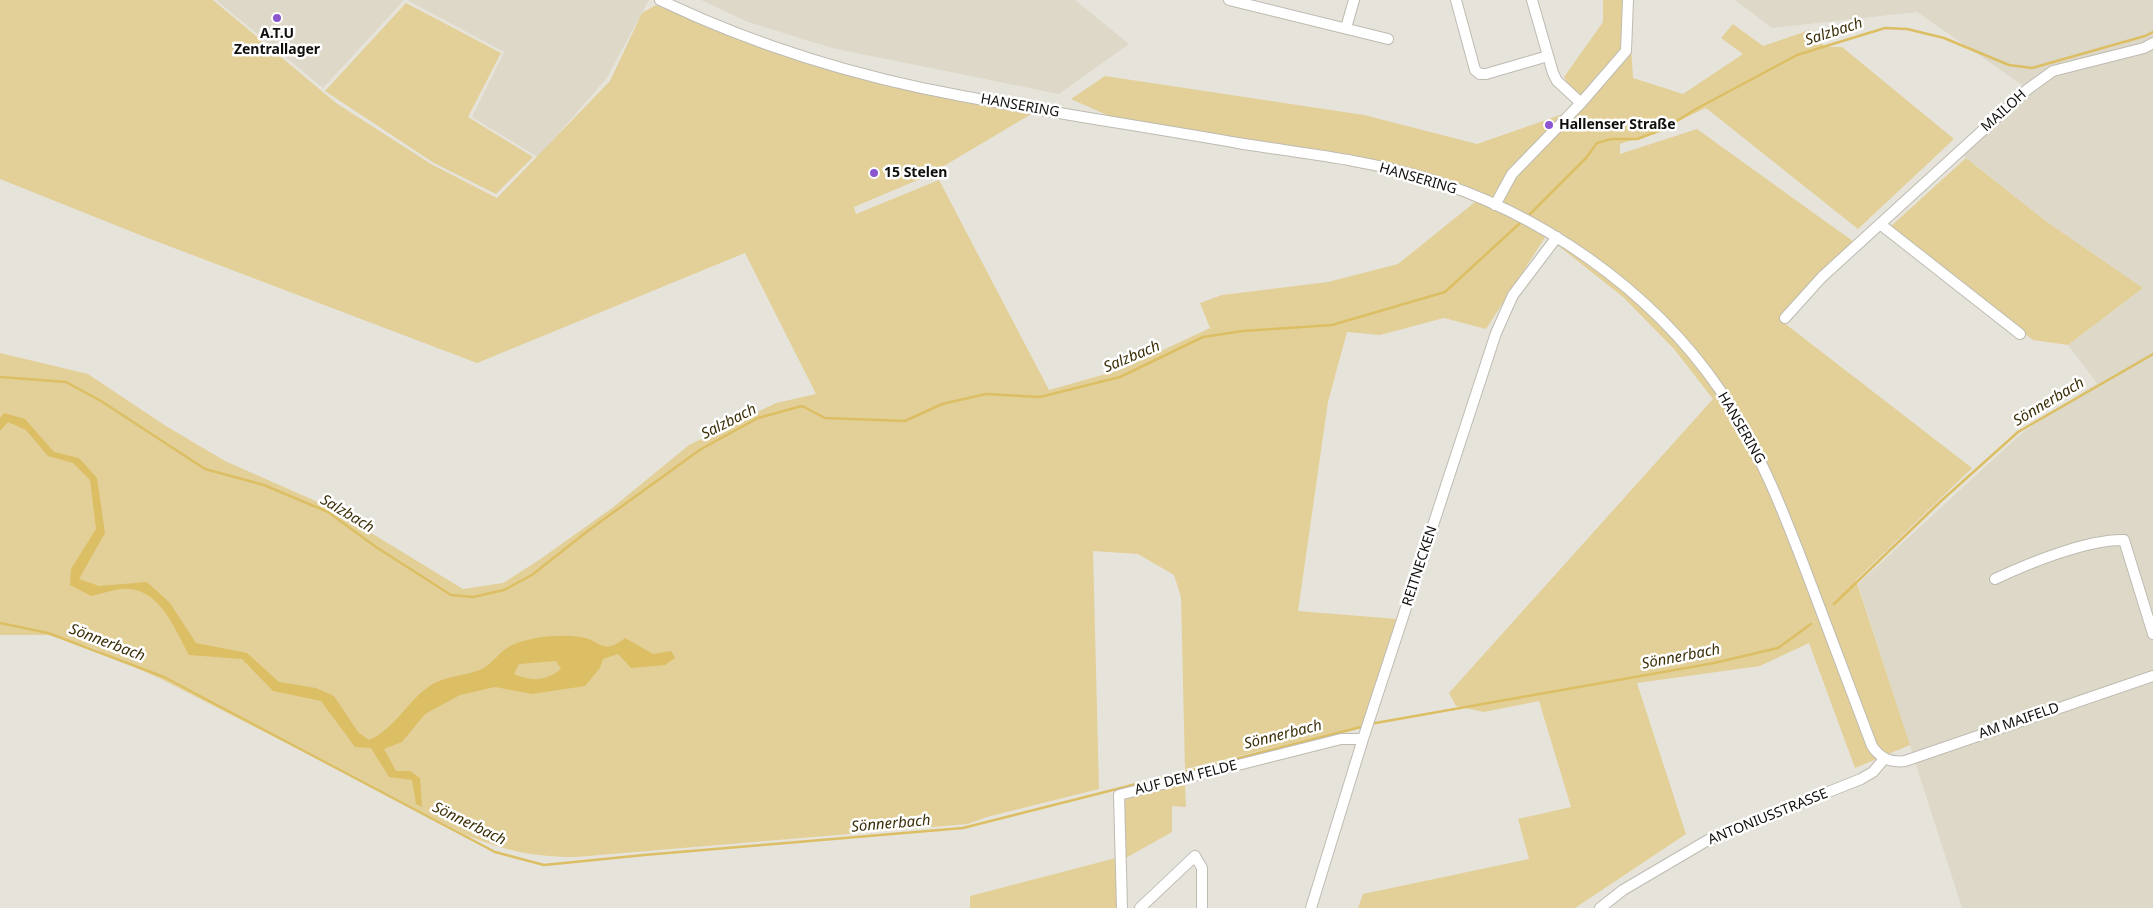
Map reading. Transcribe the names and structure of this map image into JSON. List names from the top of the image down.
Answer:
{
  "streets": {
    "street": [
      "HANSERING",
      "MAILOH",
      "REITNECKEN",
      "AM MAIFELD",
      "AUF DEM FELDE",
      "ANTONIUSSTRASSE"
    ]
  },
  "crossings": [
    ["HANSERING", "REITNECKEN"],
    ["HANSERING", "AM MAIFELD"],
    ["HANSERING", "ANTONIUSSTRASSE"],
    ["REITNECKEN", "AUF DEM FELDE"],
    ["AM MAIFELD", "ANTONIUSSTRASSE"]
  ],
  "water": ["Salzbach", "Sönnerbach"],
  "places": ["A.T.U Zentrallager", "Hallenser Straße", "15 Stelen"]
}
